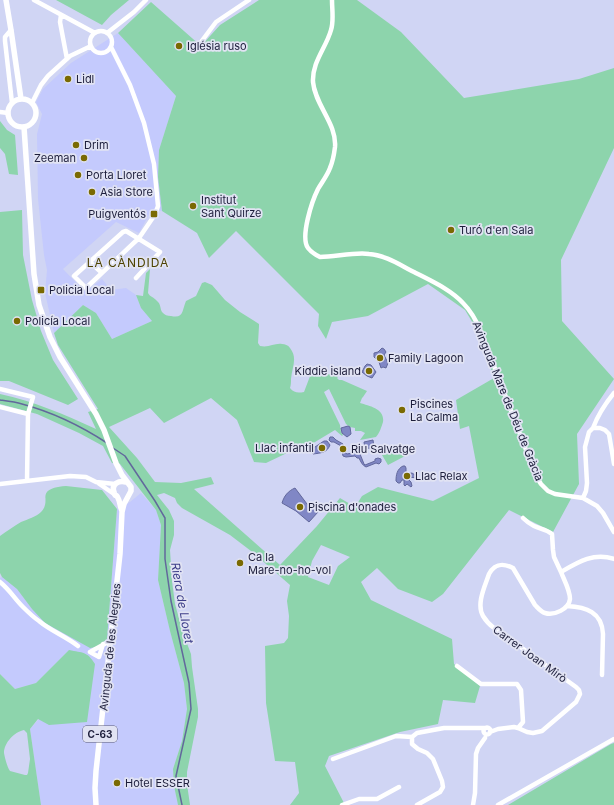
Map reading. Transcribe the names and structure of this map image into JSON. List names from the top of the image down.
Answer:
{
  "streets": {
    "main road": ["Avinguda de les Alegries", "C-63"],
    "street": ["Avinguda Mare de Déu de Gràcia", "Carrer Joan Mirò"]
  },
  "crossings": [
    ["Avinguda de les Alegries", "C-63"]
  ],
  "districts": ["LA CÀNDIDA"],
  "water": ["Riera de Lloret"],
  "places": {
    "other": [
      "Iglésia ruso",
      "Lidl",
      "Drim",
      "Zeeman",
      "Porta Lloret",
      "Asia Store",
      "Institut Sant Quirze",
      "Turó d'en Sala",
      "Policía Local",
      "Family Lagoon",
      "Kiddie island",
      "Piscines La Calma",
      "Llac infantil",
      "Riu Salvatge",
      "Llac Relax",
      "Piscina d'onades",
      "Ca la Mare-no-ho-vol",
      "Hotel ESSER"
    ],
    "transit": ["Puigventós", "Policia Local"]
  }
}
